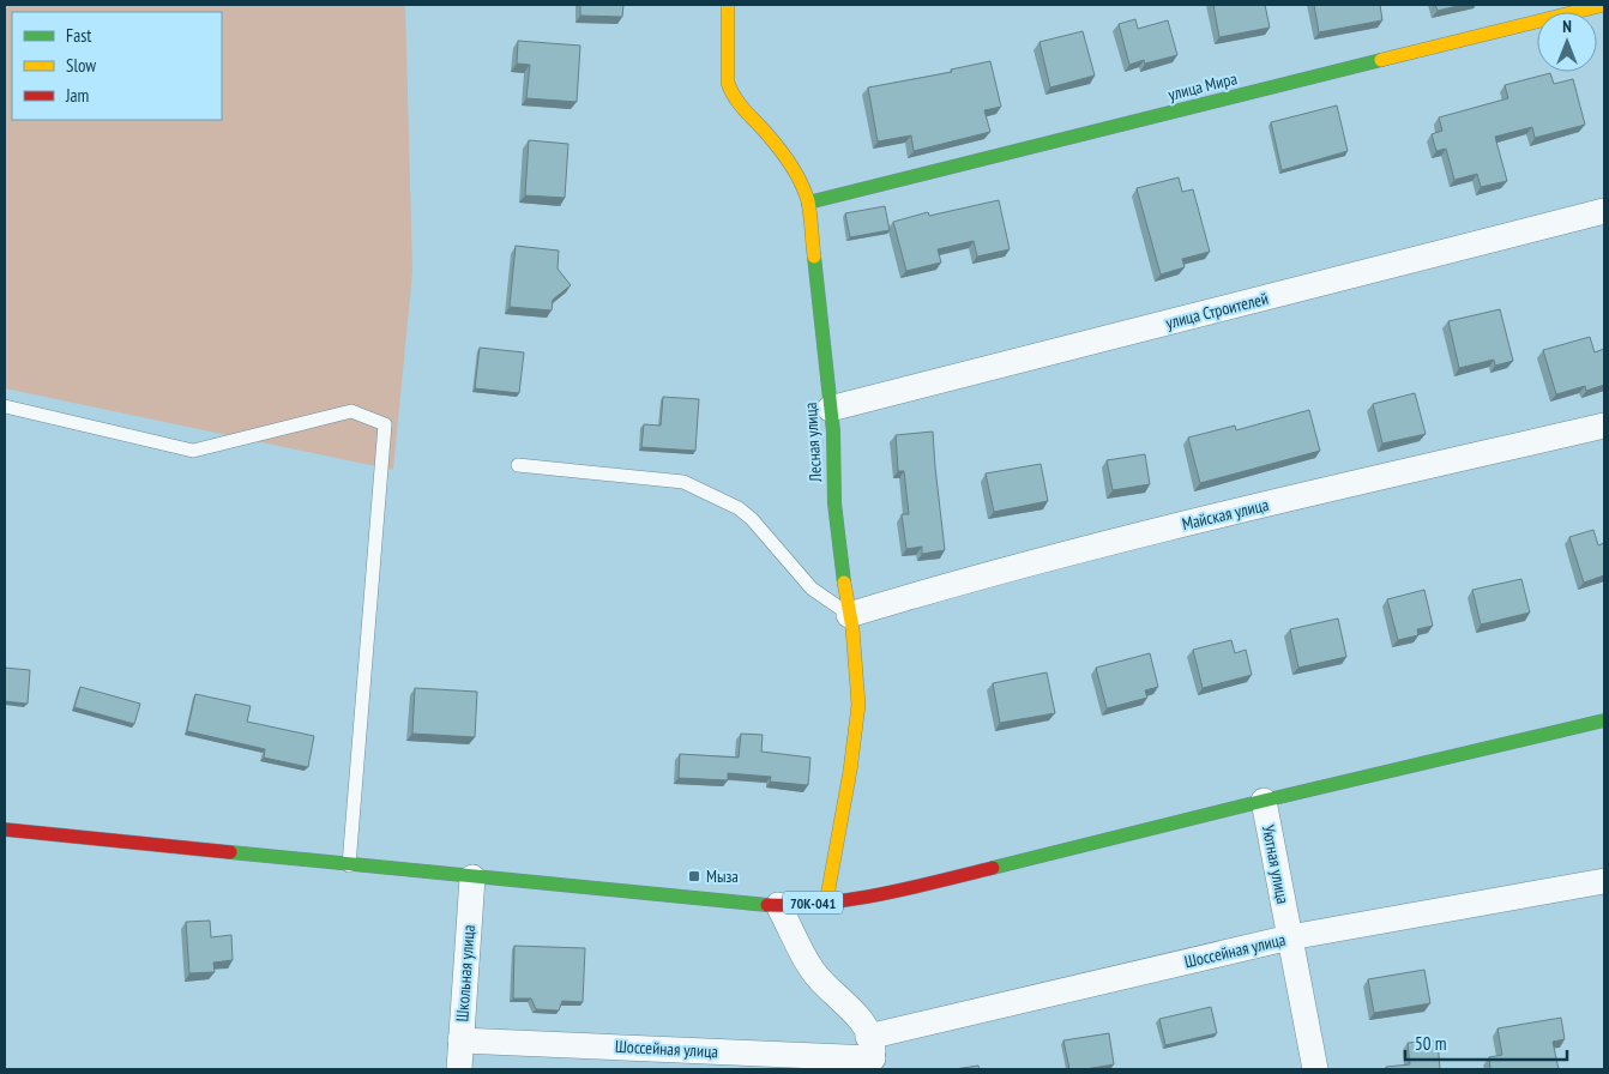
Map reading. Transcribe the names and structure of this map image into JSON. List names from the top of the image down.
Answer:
{
  "streets": {
    "street": [
      "улица Мира",
      "улица Строителей",
      "Лесная улица",
      "Майская улица",
      "Уютная улица",
      "70К-041",
      "Шоссейная улица",
      "Школьная улица"
    ]
  },
  "crossings": [
    ["улица Мира", "Лесная улица"],
    ["улица Строителей", "Лесная улица"],
    ["Лесная улица", "Майская улица"],
    ["Лесная улица", "70К-041"],
    ["Уютная улица", "70К-041"],
    ["Уютная улица", "Шоссейная улица"],
    ["70К-041", "Школьная улица"],
    ["Шоссейная улица", "Школьная улица"]
  ],
  "places": {
    "transit": ["Мыза"]
  },
  "legend": ["Fast", "Slow", "Jam"],
  "scale_bar": "50 m",
  "north": "top"
}
